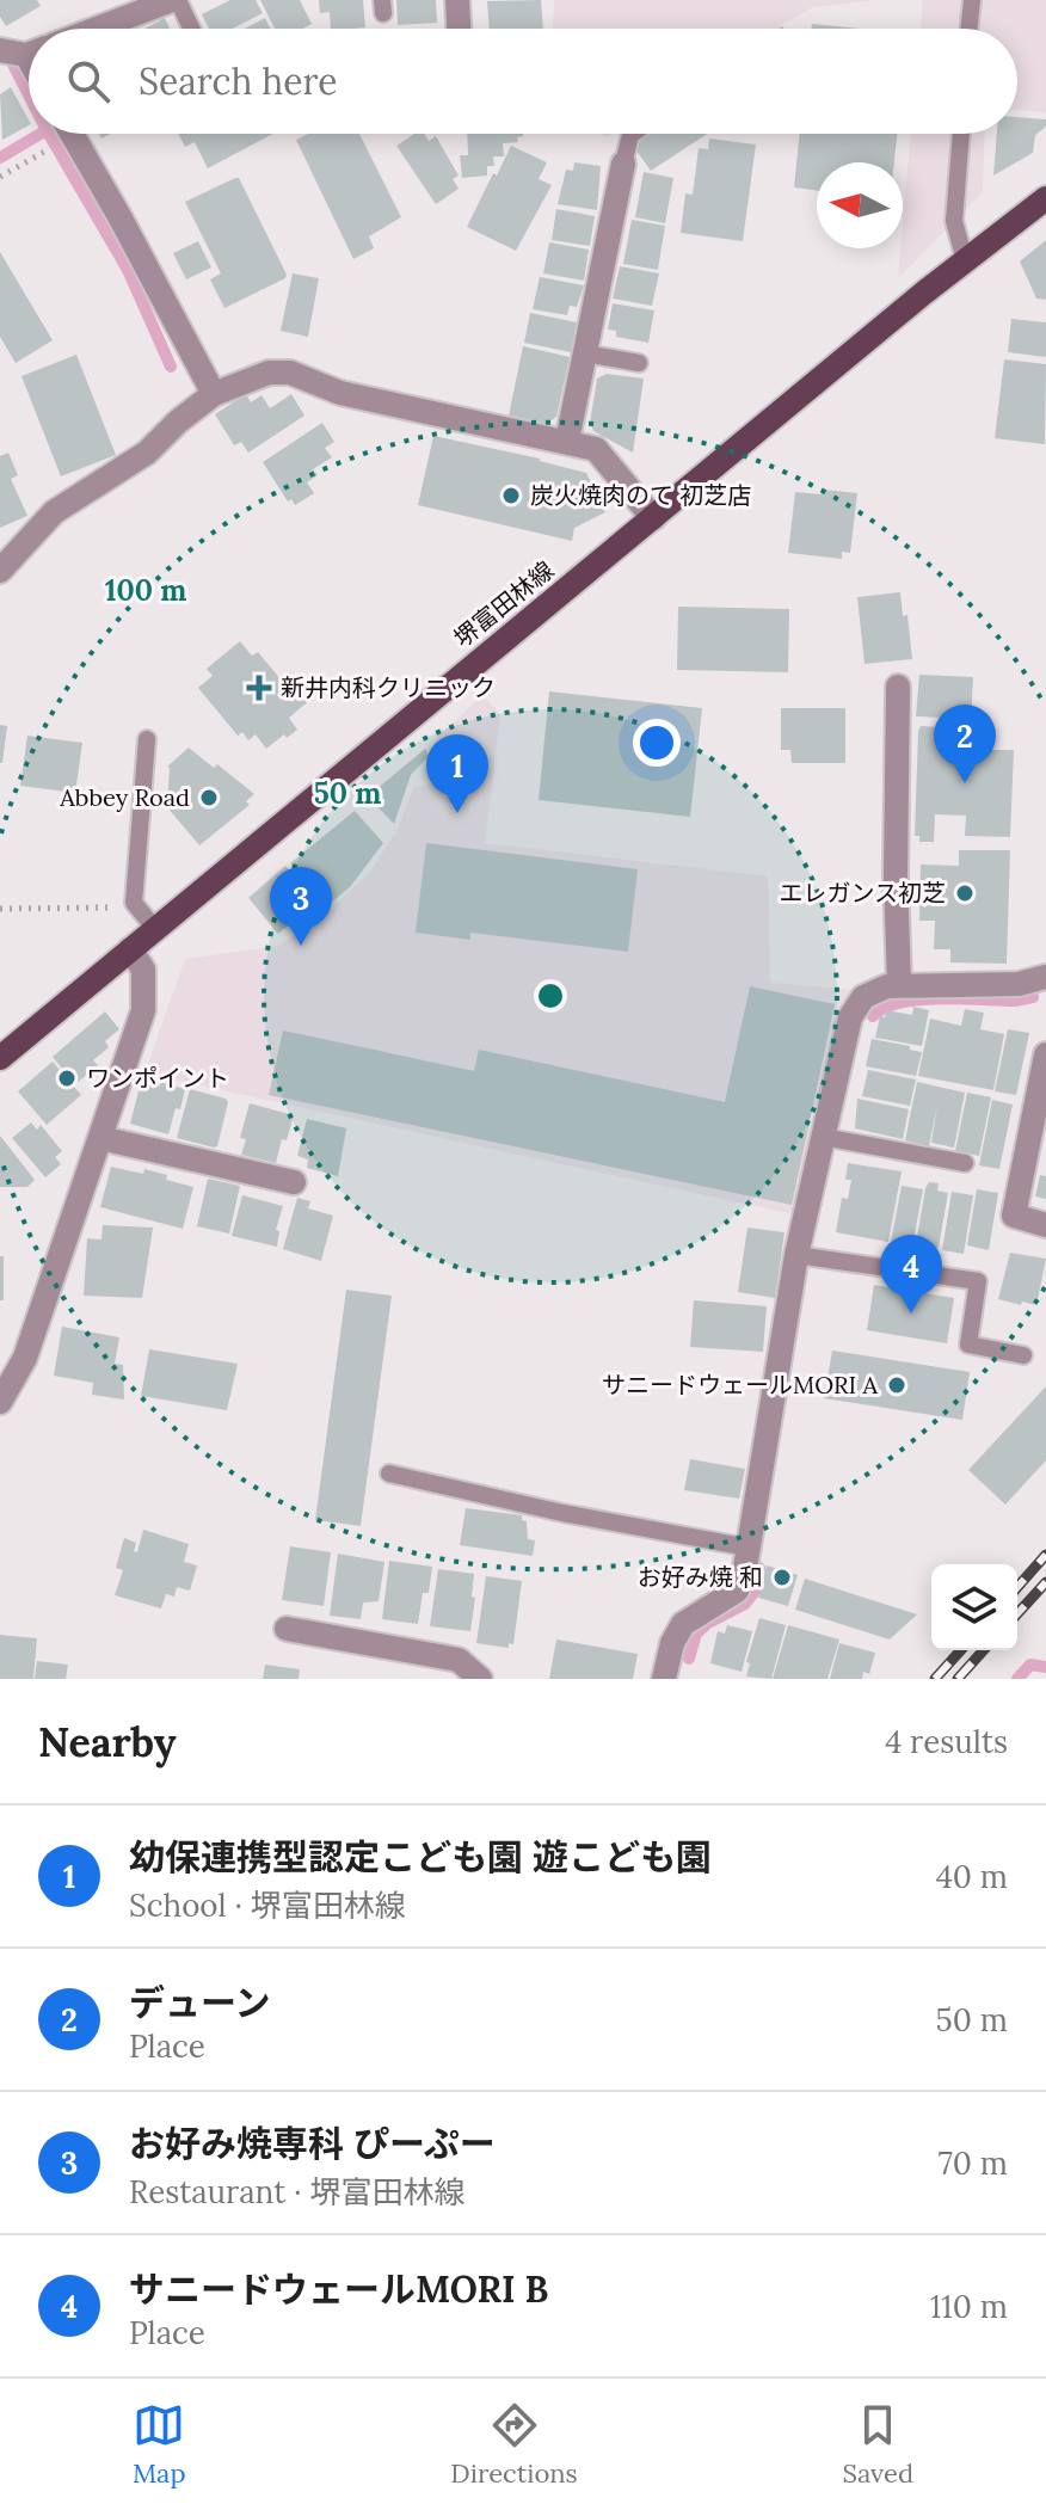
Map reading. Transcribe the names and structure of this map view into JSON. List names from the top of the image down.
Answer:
{
  "streets": {
    "main road": ["堺富田林線"]
  },
  "places": {
    "other": [
      "炭火焼肉のて 初芝店",
      "Abbey Road",
      "エレガンス初芝",
      "ワンポイント",
      "サニードウェールMORI A",
      "お好み焼 和"
    ],
    "health": ["新井内科クリニック"]
  },
  "north": "left",
  "page": {
    "search": "Search here",
    "pins": [
      "2",
      "1",
      "3",
      "4"
    ],
    "heading": ["Nearby", "4 results"],
    "list": [
      {
        "mark": "1",
        "name": "幼保連携型認定こども園 遊こども園",
        "note": "School · 堺富田林線",
        "value": "40 m"
      },
      {
        "mark": "2",
        "name": "デューン",
        "note": "Place",
        "value": "50 m"
      },
      {
        "mark": "3",
        "name": "お好み焼専科 ぴーぷー",
        "note": "Restaurant · 堺富田林線",
        "value": "70 m"
      },
      {
        "mark": "4",
        "name": "サニードウェールMORI B",
        "note": "Place",
        "value": "110 m"
      }
    ],
    "nav": ["Map", "Directions", "Saved"]
  },
  "rings": ["100 m", "50 m"]
}
